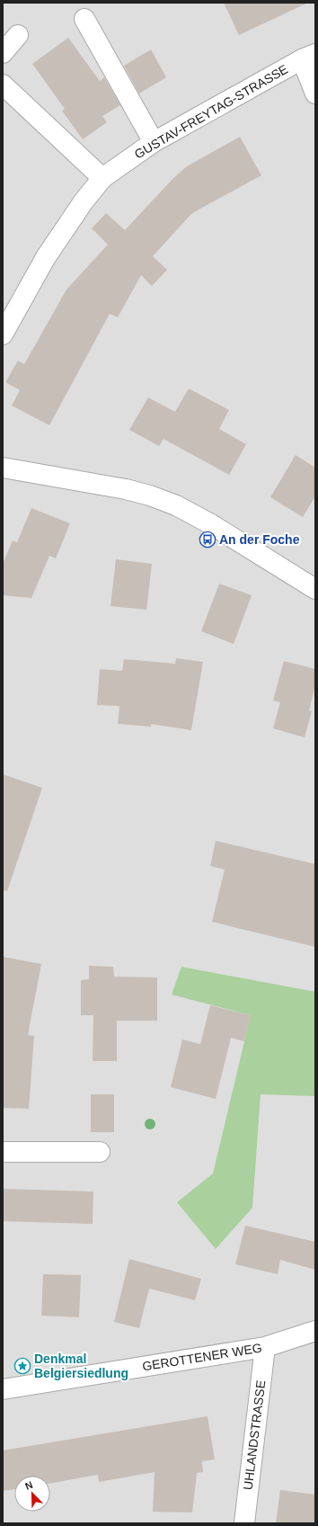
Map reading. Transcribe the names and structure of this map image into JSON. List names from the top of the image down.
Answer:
{
  "streets": {
    "street": ["GUSTAV-FREYTAG-STRASSE", "GEROTTENER WEG", "UHLANDSTRASSE"]
  },
  "crossings": [
    ["GEROTTENER WEG", "UHLANDSTRASSE"]
  ],
  "places": {
    "bus stop": ["An der Foche"],
    "place": ["Denkmal Belgiersiedlung"]
  },
  "north": "top left"
}
